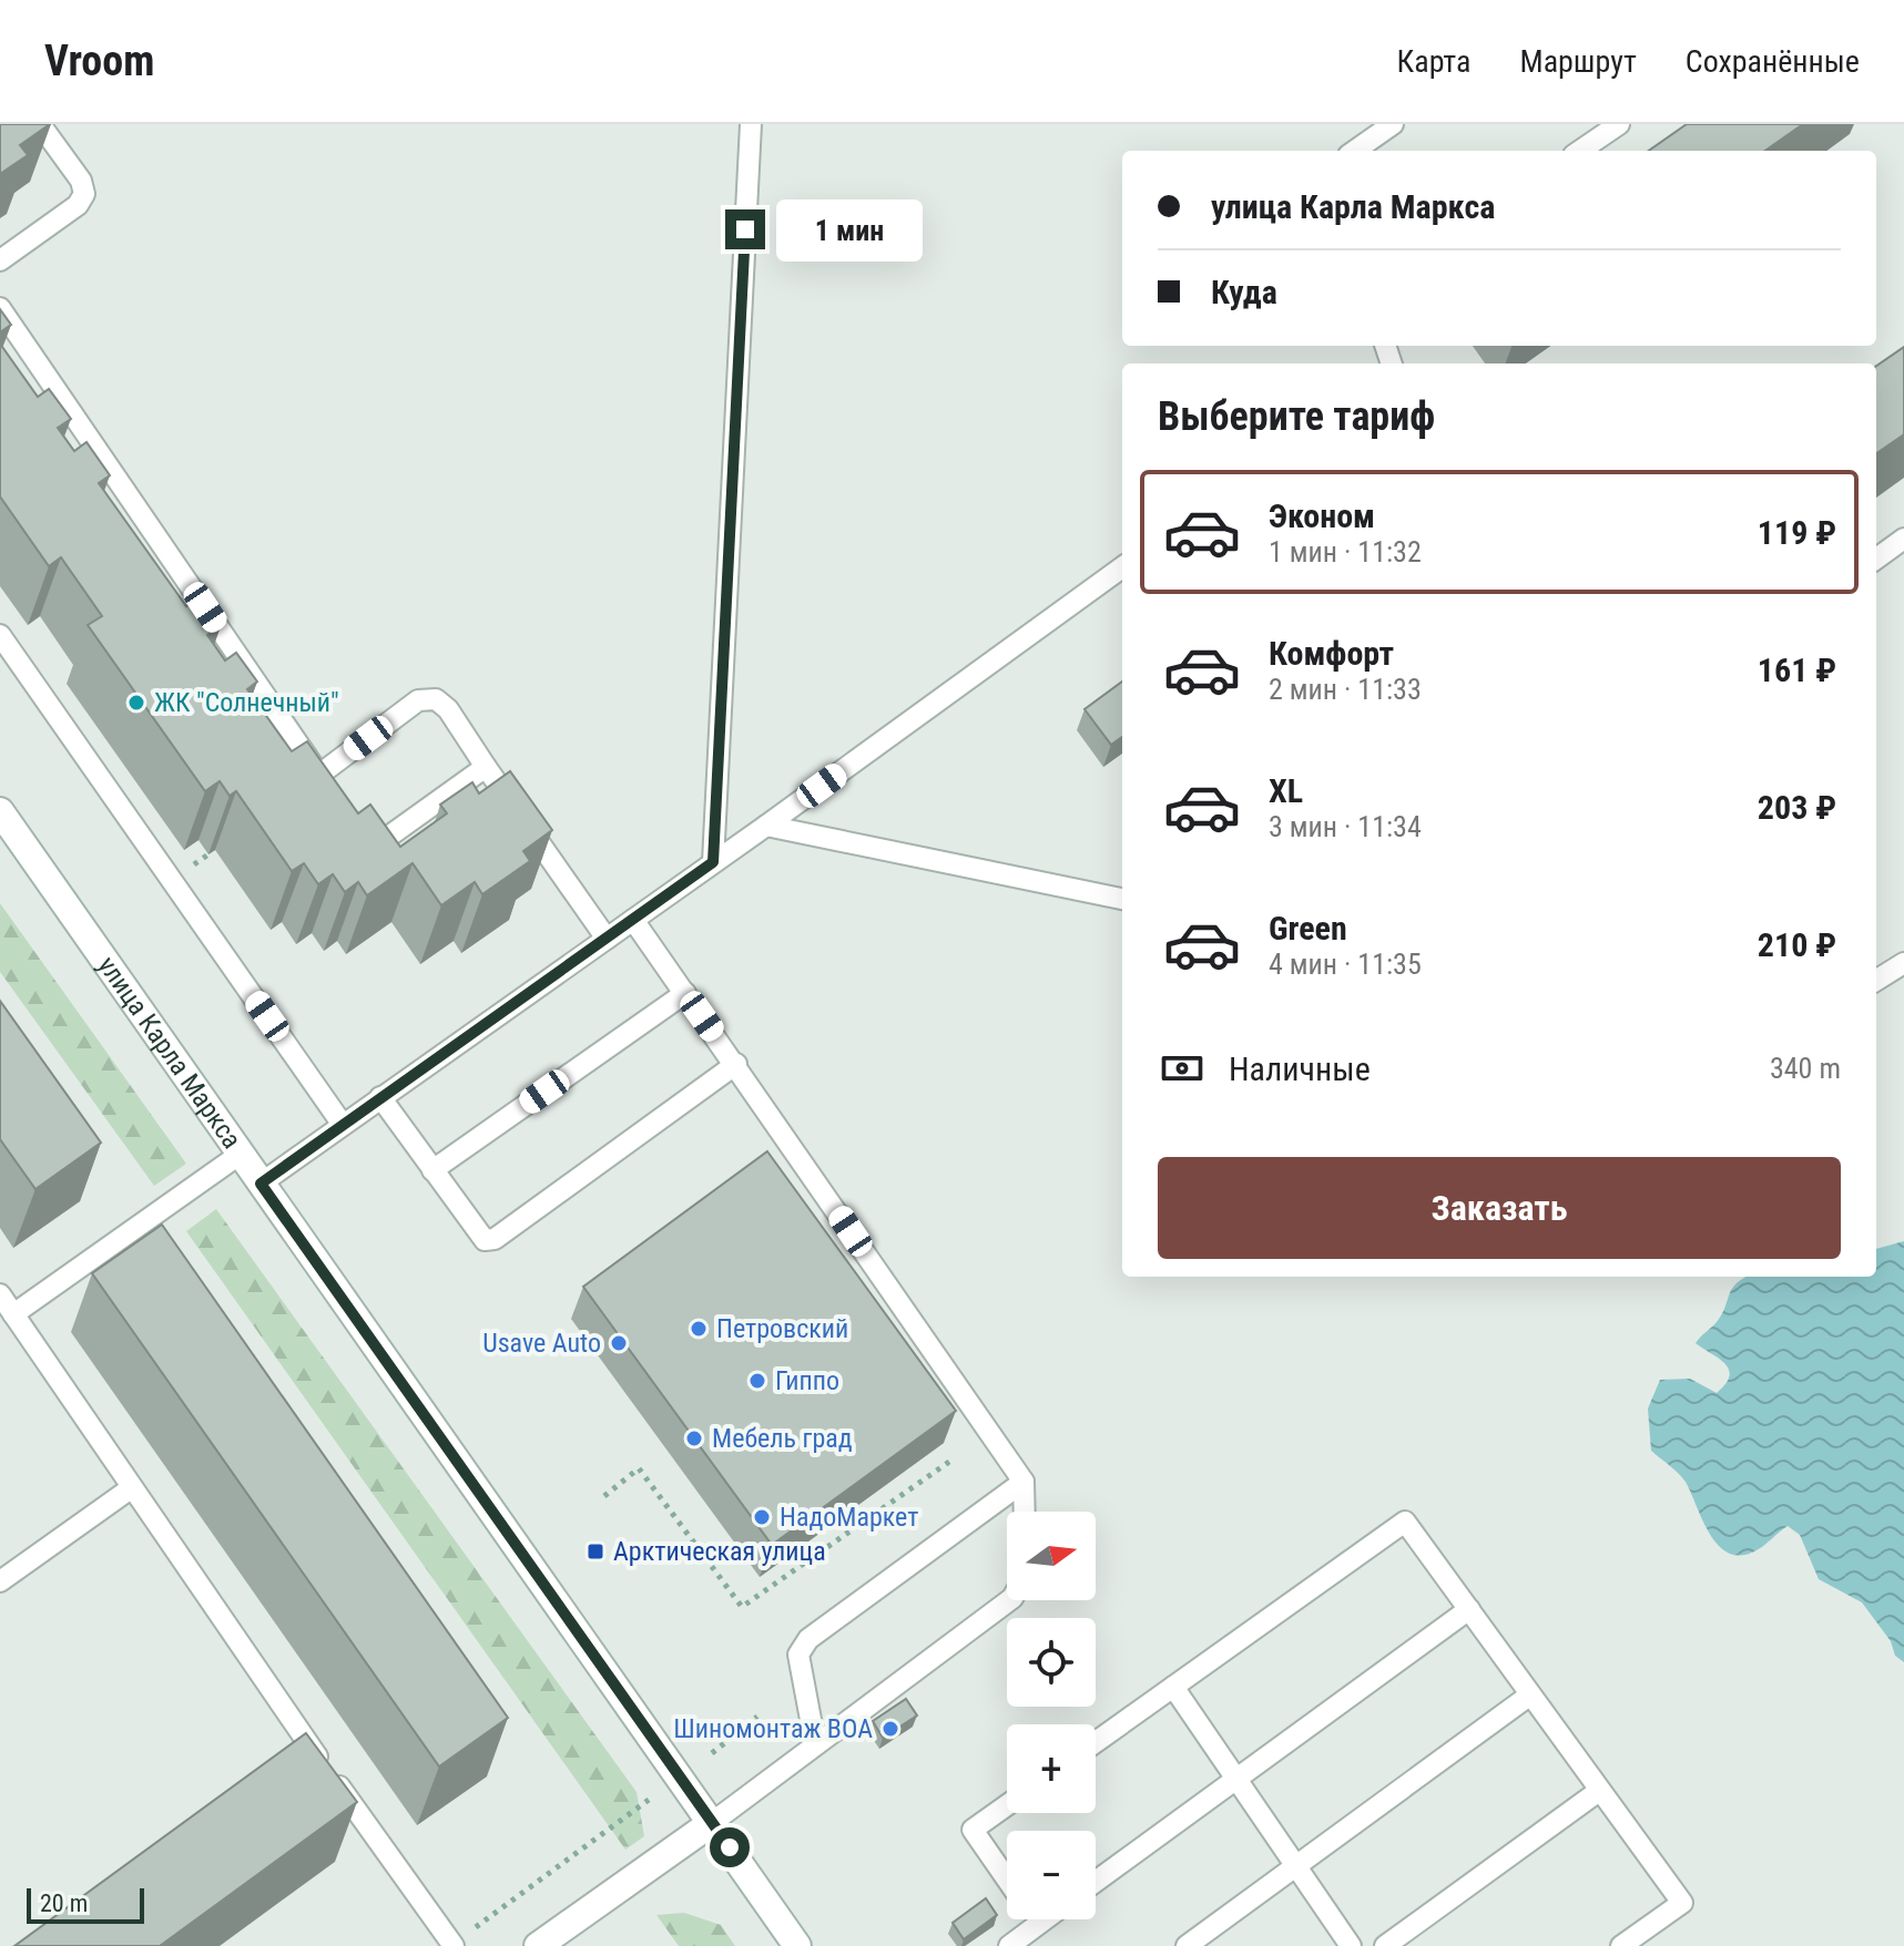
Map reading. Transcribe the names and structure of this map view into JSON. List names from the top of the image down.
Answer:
{
  "streets": {
    "street": ["улица Карла Маркса"]
  },
  "places": {
    "other": [
      "ЖК \"Солнечный\"",
      "Петровский",
      "Usave Auto",
      "Гиппо",
      "Мебель град",
      "НадоМаркет",
      "Шиномонтаж ВОА"
    ],
    "transit": ["Арктическая улица"]
  },
  "scale_bar": "20 m",
  "north": "right",
  "page": {
    "header": "Vroom",
    "nav": ["Карта", "Маршрут", "Сохранённые"],
    "banner": ["улица Карла Маркса", "Куда"],
    "bubble": "1 мин",
    "heading": "Выберите тариф",
    "list": [
      {
        "name": "Эконом",
        "note": "1 мин · 11:32",
        "value": "119 ₽"
      },
      {
        "name": "Комфорт",
        "note": "2 мин · 11:33",
        "value": "161 ₽"
      },
      {
        "name": "XL",
        "note": "3 мин · 11:34",
        "value": "203 ₽"
      },
      {
        "name": "Green",
        "note": "4 мин · 11:35",
        "value": "210 ₽"
      }
    ],
    "pay": ["Наличные", "340 m"],
    "buttons": "Заказать",
    "map_buttons": ["+", "−"],
    "scale": "20 m"
  }
}
